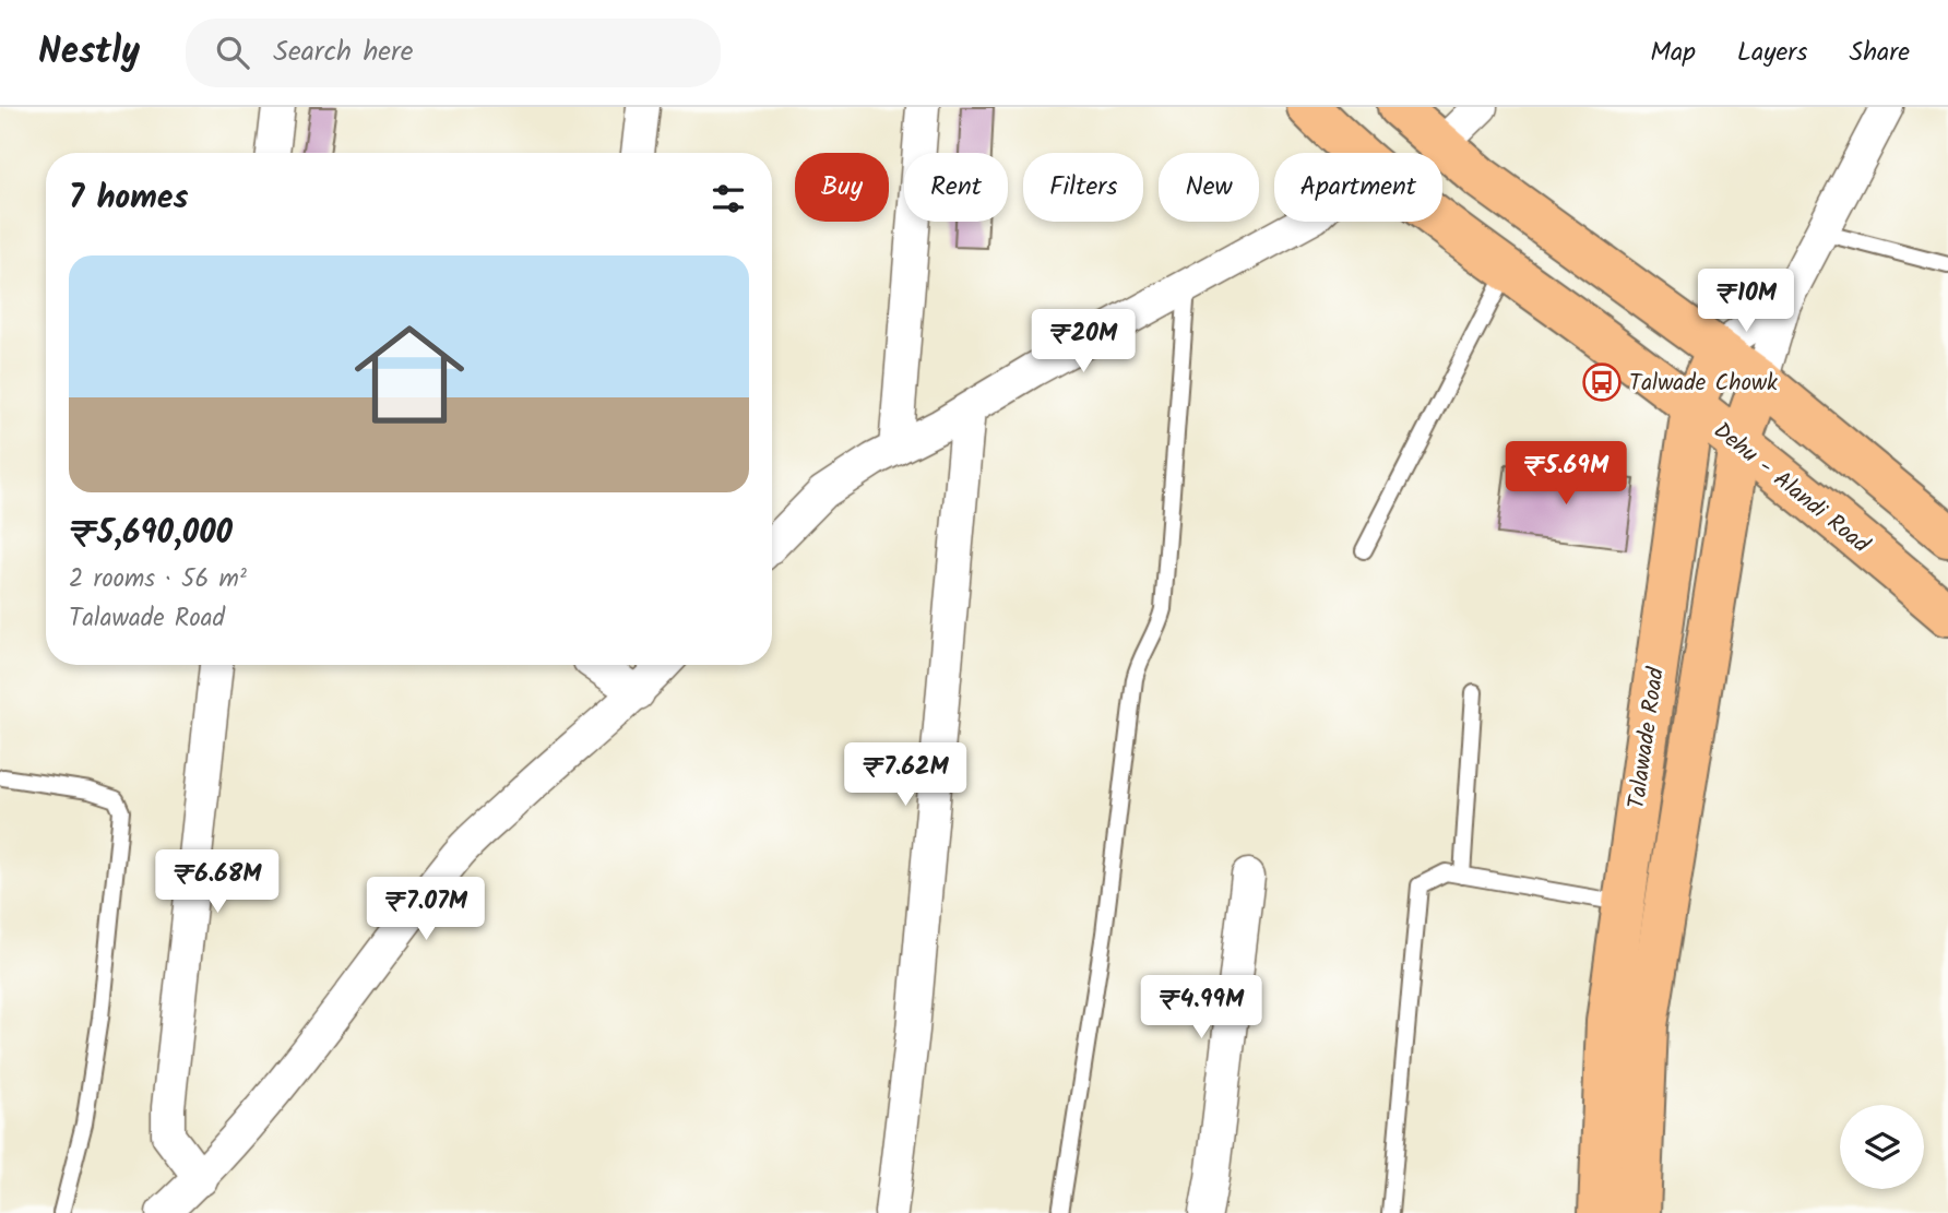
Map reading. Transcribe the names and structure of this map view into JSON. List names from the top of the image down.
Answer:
{
  "streets": {
    "main road": ["Dehu - Alandi Road", "Talawade Road"]
  },
  "crossings": [
    ["Dehu - Alandi Road", "Talawade Road"]
  ],
  "places": {
    "bus stop": ["Talwade Chowk"]
  },
  "page": {
    "header": "Nestly",
    "search": "Search here",
    "nav": ["Map", "Layers", "Share"],
    "chip": [
      "Buy",
      "Rent",
      "Filters",
      "New",
      "Apartment"
    ],
    "heading": "7 homes",
    "list": [
      {
        "name": "₹5,690,000",
        "note": "2 rooms · 56 m² · Talawade Road"
      }
    ],
    "price": [
      "₹10M",
      "₹20M",
      "₹5.69M",
      "₹7.62M",
      "₹6.68M",
      "₹7.07M",
      "₹4.99M"
    ]
  }
}
